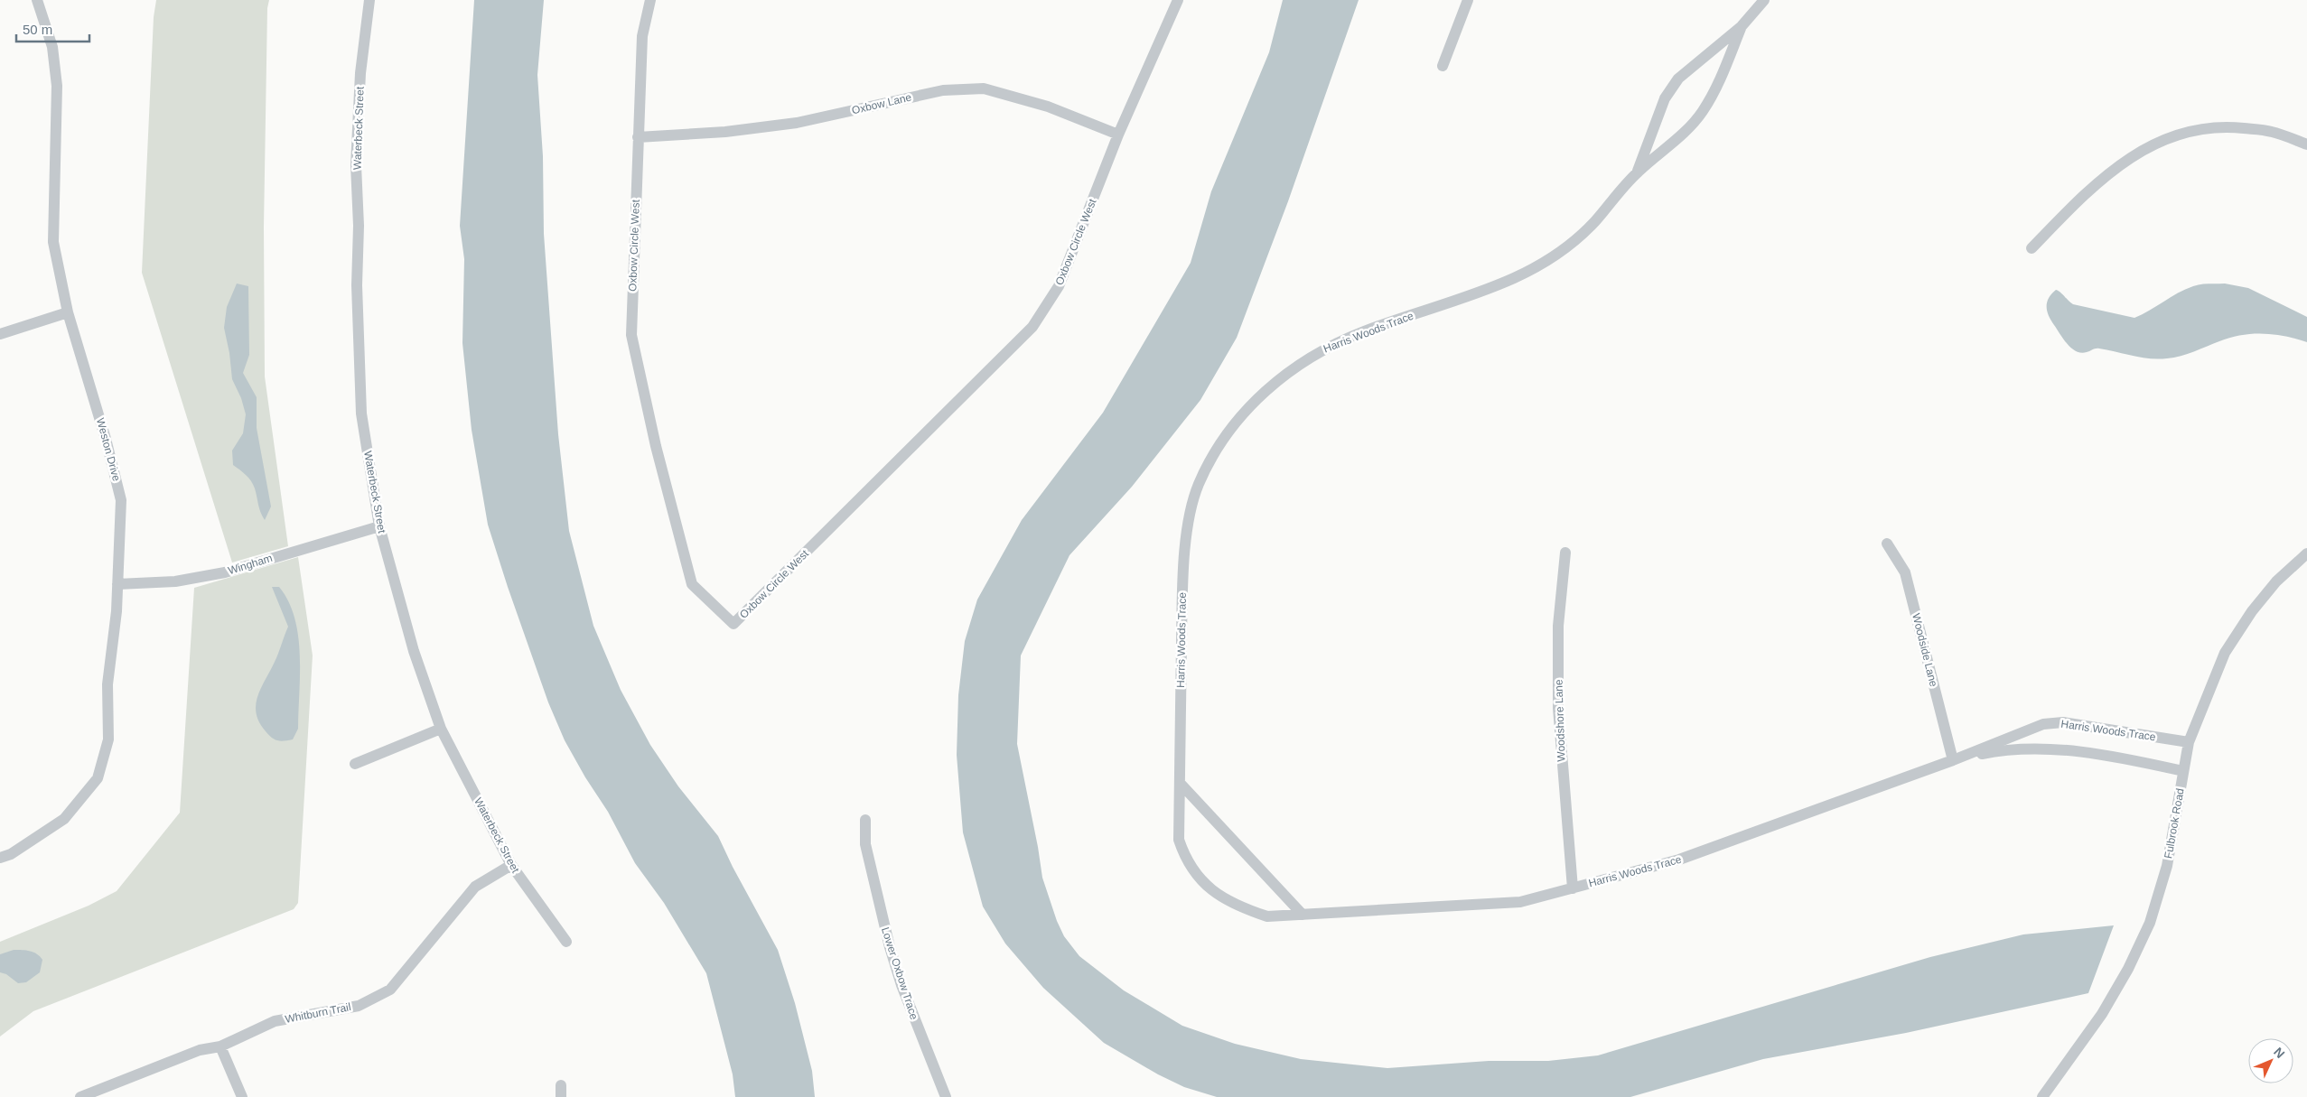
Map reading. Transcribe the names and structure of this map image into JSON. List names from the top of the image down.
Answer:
{
  "streets": {
    "street": [
      "Oxbow Lane",
      "Waterbeck Street",
      "Oxbow Circle West",
      "Harris Woods Trace",
      "Weston Drive",
      "Wingham",
      "Woodside Lane",
      "Woodshore Lane",
      "Fulbrook Road",
      "Lower Oxbow Trace",
      "Whitburn Trail"
    ]
  },
  "crossings": [
    ["Oxbow Lane", "Oxbow Circle West"],
    ["Waterbeck Street", "Wingham"],
    ["Waterbeck Street", "Whitburn Trail"],
    ["Harris Woods Trace", "Woodside Lane"],
    ["Harris Woods Trace", "Woodshore Lane"],
    ["Harris Woods Trace", "Fulbrook Road"],
    ["Weston Drive", "Wingham"]
  ],
  "scale_bar": "50 m",
  "north": "top right"
}
